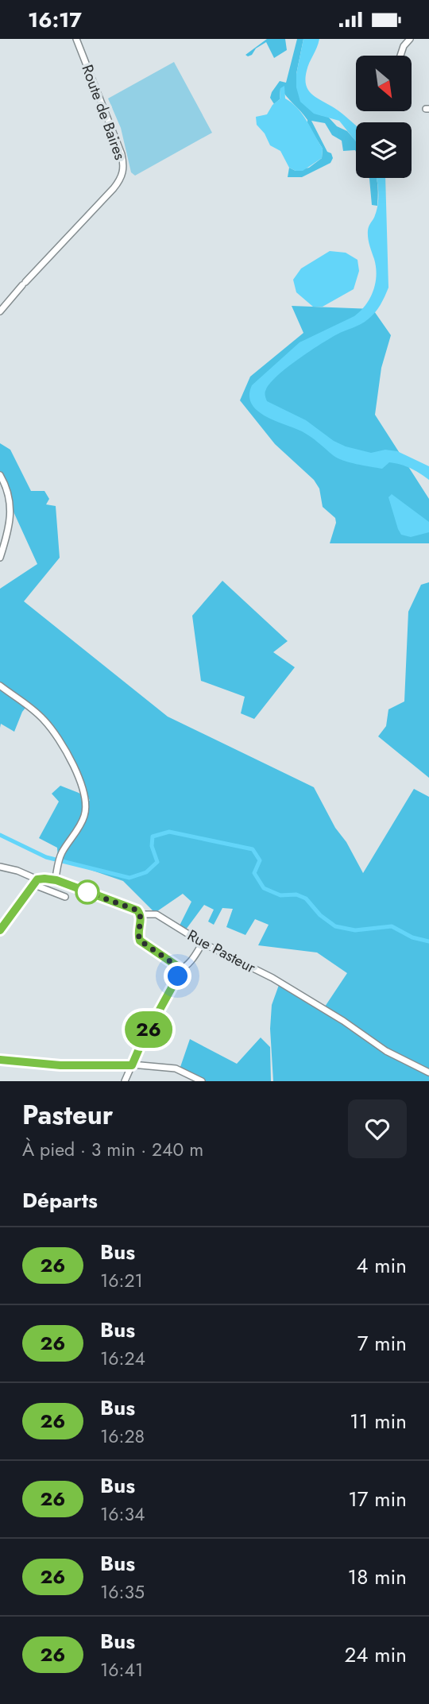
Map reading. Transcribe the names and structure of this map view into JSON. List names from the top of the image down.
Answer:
{
  "streets": {
    "street": ["Route de Baires", "Rue Pasteur"]
  },
  "lines": ["bus line 26"],
  "north": "bottom right",
  "page": {
    "status": "16:17",
    "on_map": "26",
    "heading": [
      ["Pasteur", "À pied · 3 min · 240 m"],
      "Départs"
    ],
    "list": [
      {
        "mark": "26",
        "name": "Bus",
        "note": "16:21",
        "value": "4 min"
      },
      {
        "mark": "26",
        "name": "Bus",
        "note": "16:24",
        "value": "7 min"
      },
      {
        "mark": "26",
        "name": "Bus",
        "note": "16:28",
        "value": "11 min"
      },
      {
        "mark": "26",
        "name": "Bus",
        "note": "16:34",
        "value": "17 min"
      },
      {
        "mark": "26",
        "name": "Bus",
        "note": "16:35",
        "value": "18 min"
      },
      {
        "mark": "26",
        "name": "Bus",
        "note": "16:41",
        "value": "24 min"
      }
    ]
  }
}
